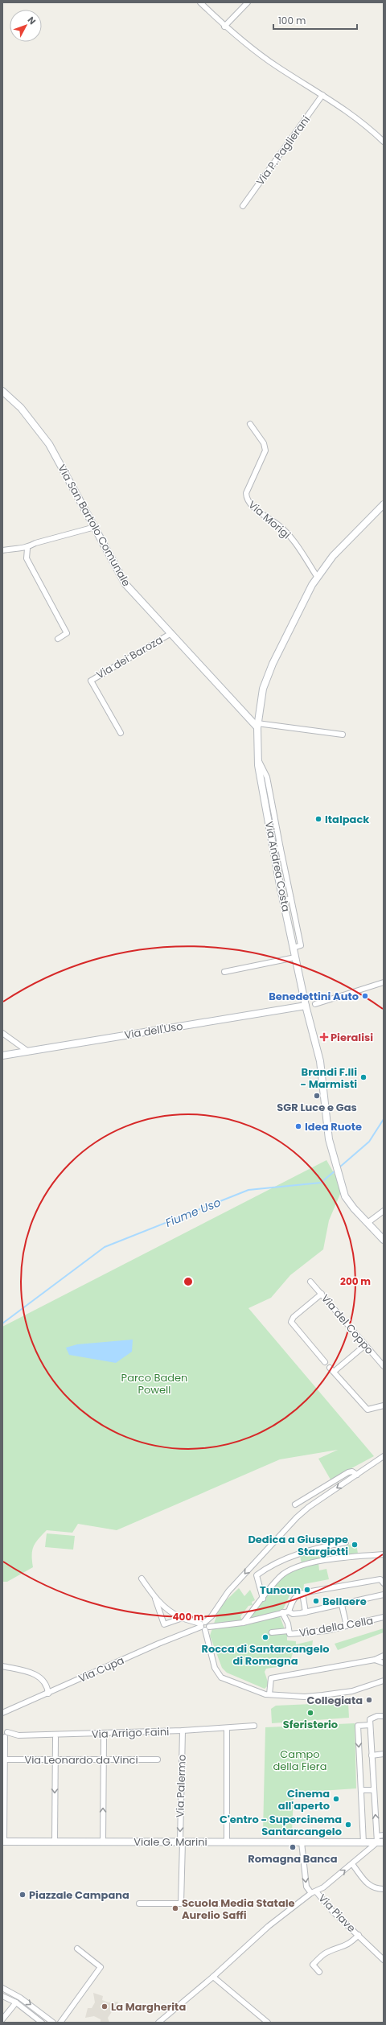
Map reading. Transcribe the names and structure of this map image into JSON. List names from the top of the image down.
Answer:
{
  "streets": {
    "street": [
      "Via P. Paglierani",
      "Via Morigi",
      "Via San Bartolo Comunale",
      "Via dei Baroza",
      "Via Andrea Costa",
      "Via dell'Uso",
      "Via del Coppo",
      "Via della Cella",
      "Via Cupa",
      "Via Arrigo Faini",
      "Via Leonardo da Vinci",
      "Via Palermo",
      "Viale G. Marini",
      "Via Piave"
    ]
  },
  "crossings": [
    ["Via Morigi", "Via Andrea Costa"],
    ["Via San Bartolo Comunale", "Via dei Baroza"],
    ["Via San Bartolo Comunale", "Via Andrea Costa"],
    ["Via Andrea Costa", "Via dell'Uso"],
    ["Via Arrigo Faini", "Via Palermo"],
    ["Via Palermo", "Viale G. Marini"],
    ["Viale G. Marini", "Via Piave"]
  ],
  "one_way": ["Via Palermo"],
  "water": ["Fiume Uso"],
  "parks": ["Parco Baden Powell", "Campo della Fiera"],
  "places": {
    "other": [
      "Italpack",
      "Benedettini Auto",
      "Brandi F.lli - Marmisti",
      "SGR Luce e Gas",
      "Idea Ruote",
      "Dedica a Giuseppe Stargiotti",
      "Tunoun",
      "Bellaere",
      "Rocca di Santarcangelo di Romagna",
      "Collegiata",
      "Sferisterio",
      "Cinema all'aperto",
      "C'entro - Supercinema Santarcangelo",
      "Romagna Banca",
      "Piazzale Campana",
      "Scuola Media Statale Aurelio Saffi",
      "La Margherita"
    ],
    "health": ["Pieralisi"]
  },
  "scale_bar": "100 m",
  "north": "top right",
  "rings": ["200 m", "400 m"]
}
